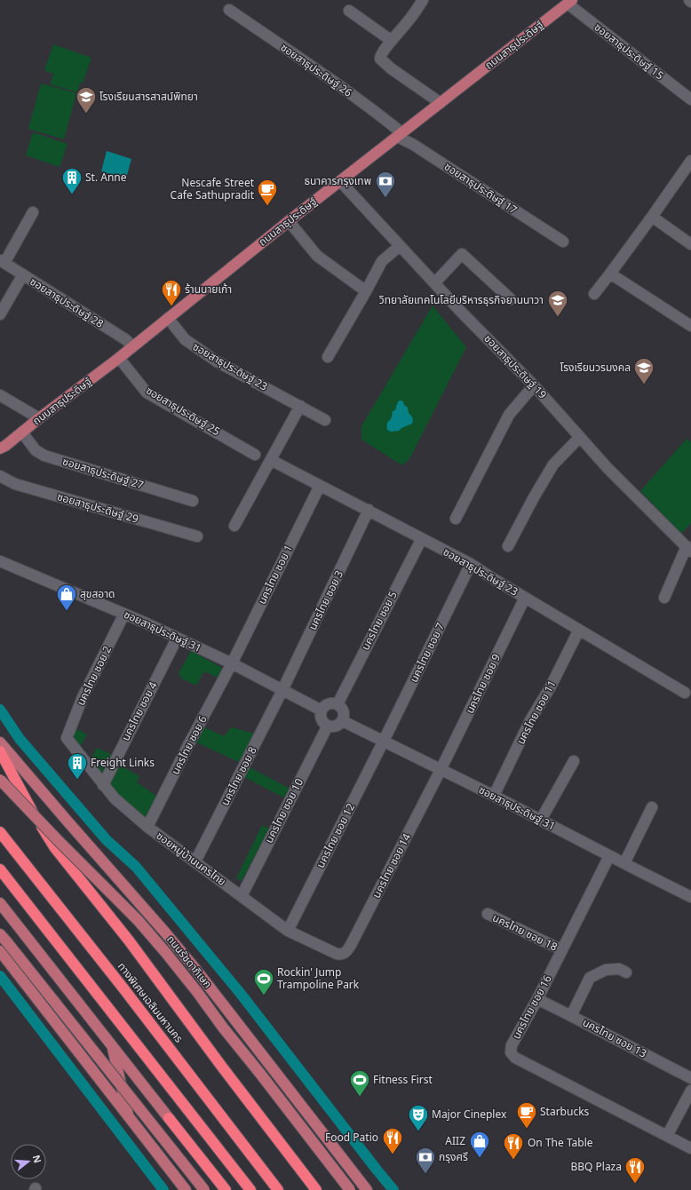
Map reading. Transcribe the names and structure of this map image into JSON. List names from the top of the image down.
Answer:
{
  "streets": {
    "highway": ["ทางพิเศษเฉลิมมหานคร"],
    "main road": ["ถนนสาธุประดิษฐ์", "ถนนรัชดาภิเษก"],
    "street": [
      "ซอยสาธุประดิษฐ์ 15",
      "ซอยสาธุประดิษฐ์ 26",
      "ซอยสาธุประดิษฐ์ 17",
      "ซอยสาธุประดิษฐ์ 28",
      "ซอยสาธุประดิษฐ์ 23",
      "ซอยสาธุประดิษฐ์ 19",
      "ซอยสาธุประดิษฐ์ 25",
      "ซอยสาธุประดิษฐ์ 27",
      "ซอยสาธุประดิษฐ์ 29",
      "นครไทย ซอย 1",
      "นครไทย ซอย 3",
      "นครไทย ซอย 5",
      "ซอยสาธุประดิษฐ์ 31",
      "นครไทย ซอย 7",
      "นครไทย ซอย 2",
      "นครไทย ซอย 9",
      "นครไทย ซอย 4",
      "นครไทย ซอย 11",
      "นครไทย ซอย 6",
      "นครไทย ซอย 8",
      "นครไทย ซอย 10",
      "นครไทย ซอย 12",
      "ซอยหมู่บ้านนครไทย",
      "นครไทย ซอย 14",
      "นครไทย ซอย 18",
      "นครไทย ซอย 16",
      "นครไทย ซอย 13"
    ]
  },
  "crossings": [
    ["ถนนสาธุประดิษฐ์", "ซอยสาธุประดิษฐ์ 15"],
    ["ถนนสาธุประดิษฐ์", "ซอยสาธุประดิษฐ์ 26"],
    ["ถนนสาธุประดิษฐ์", "ซอยสาธุประดิษฐ์ 17"],
    ["ถนนสาธุประดิษฐ์", "ซอยสาธุประดิษฐ์ 28"],
    ["ถนนสาธุประดิษฐ์", "ซอยสาธุประดิษฐ์ 23"],
    ["ถนนสาธุประดิษฐ์", "ซอยสาธุประดิษฐ์ 19"],
    ["ถนนสาธุประดิษฐ์", "ซอยสาธุประดิษฐ์ 25"],
    ["ถนนสาธุประดิษฐ์", "ซอยสาธุประดิษฐ์ 27"],
    ["ซอยสาธุประดิษฐ์ 26", "ซอยสาธุประดิษฐ์ 17"],
    ["ซอยสาธุประดิษฐ์ 23", "นครไทย ซอย 1"],
    ["ซอยสาธุประดิษฐ์ 23", "นครไทย ซอย 3"],
    ["ซอยสาธุประดิษฐ์ 23", "นครไทย ซอย 5"],
    ["ซอยสาธุประดิษฐ์ 23", "นครไทย ซอย 7"],
    ["ซอยสาธุประดิษฐ์ 23", "นครไทย ซอย 9"],
    ["ซอยสาธุประดิษฐ์ 23", "นครไทย ซอย 11"],
    ["นครไทย ซอย 1", "ซอยสาธุประดิษฐ์ 31"],
    ["นครไทย ซอย 1", "นครไทย ซอย 6"],
    ["นครไทย ซอย 3", "ซอยสาธุประดิษฐ์ 31"],
    ["นครไทย ซอย 3", "นครไทย ซอย 8"],
    ["นครไทย ซอย 5", "ซอยสาธุประดิษฐ์ 31"],
    ["นครไทย ซอย 5", "นครไทย ซอย 10"],
    ["ซอยสาธุประดิษฐ์ 31", "นครไทย ซอย 7"],
    ["ซอยสาธุประดิษฐ์ 31", "นครไทย ซอย 2"],
    ["ซอยสาธุประดิษฐ์ 31", "นครไทย ซอย 9"],
    ["ซอยสาธุประดิษฐ์ 31", "นครไทย ซอย 4"],
    ["ซอยสาธุประดิษฐ์ 31", "นครไทย ซอย 11"],
    ["ซอยสาธุประดิษฐ์ 31", "นครไทย ซอย 6"],
    ["ซอยสาธุประดิษฐ์ 31", "นครไทย ซอย 8"],
    ["ซอยสาธุประดิษฐ์ 31", "นครไทย ซอย 10"],
    ["ซอยสาธุประดิษฐ์ 31", "นครไทย ซอย 12"],
    ["ซอยสาธุประดิษฐ์ 31", "นครไทย ซอย 14"],
    ["ซอยสาธุประดิษฐ์ 31", "นครไทย ซอย 16"],
    ["นครไทย ซอย 7", "นครไทย ซอย 12"],
    ["นครไทย ซอย 2", "ซอยหมู่บ้านนครไทย"],
    ["นครไทย ซอย 9", "นครไทย ซอย 14"],
    ["นครไทย ซอย 4", "ซอยหมู่บ้านนครไทย"],
    ["นครไทย ซอย 6", "ซอยหมู่บ้านนครไทย"],
    ["นครไทย ซอย 8", "ซอยหมู่บ้านนครไทย"],
    ["นครไทย ซอย 10", "ซอยหมู่บ้านนครไทย"],
    ["นครไทย ซอย 12", "ซอยหมู่บ้านนครไทย"],
    ["ซอยหมู่บ้านนครไทย", "นครไทย ซอย 14"],
    ["นครไทย ซอย 18", "นครไทย ซอย 16"],
    ["นครไทย ซอย 16", "นครไทย ซอย 13"]
  ],
  "places": {
    "school or university": ["โรงเรียนสารสาสน์พิทยา", "วิทยาลัยเทคโนโลยีบริหารธุรกิจยานนาวา", "โรงเรียนวรมงคล"],
    "building": ["St. Anne", "Freight Links"],
    "bank": ["ธนาคารกรุงเทพ", "กรุงศรี"],
    "cafe": ["Nescafe Street Cafe Sathupradit", "Starbucks"],
    "restaurant": [
      "ร้านนายเก้า",
      "Food Patio",
      "On The Table",
      "BBQ Plaza"
    ],
    "shop": ["สุขสอาด", "AIIZ"],
    "sports": ["Rockin' Jump Trampoline Park", "Fitness First"],
    "theatre": ["Major Cineplex"]
  },
  "north": "right"
}
